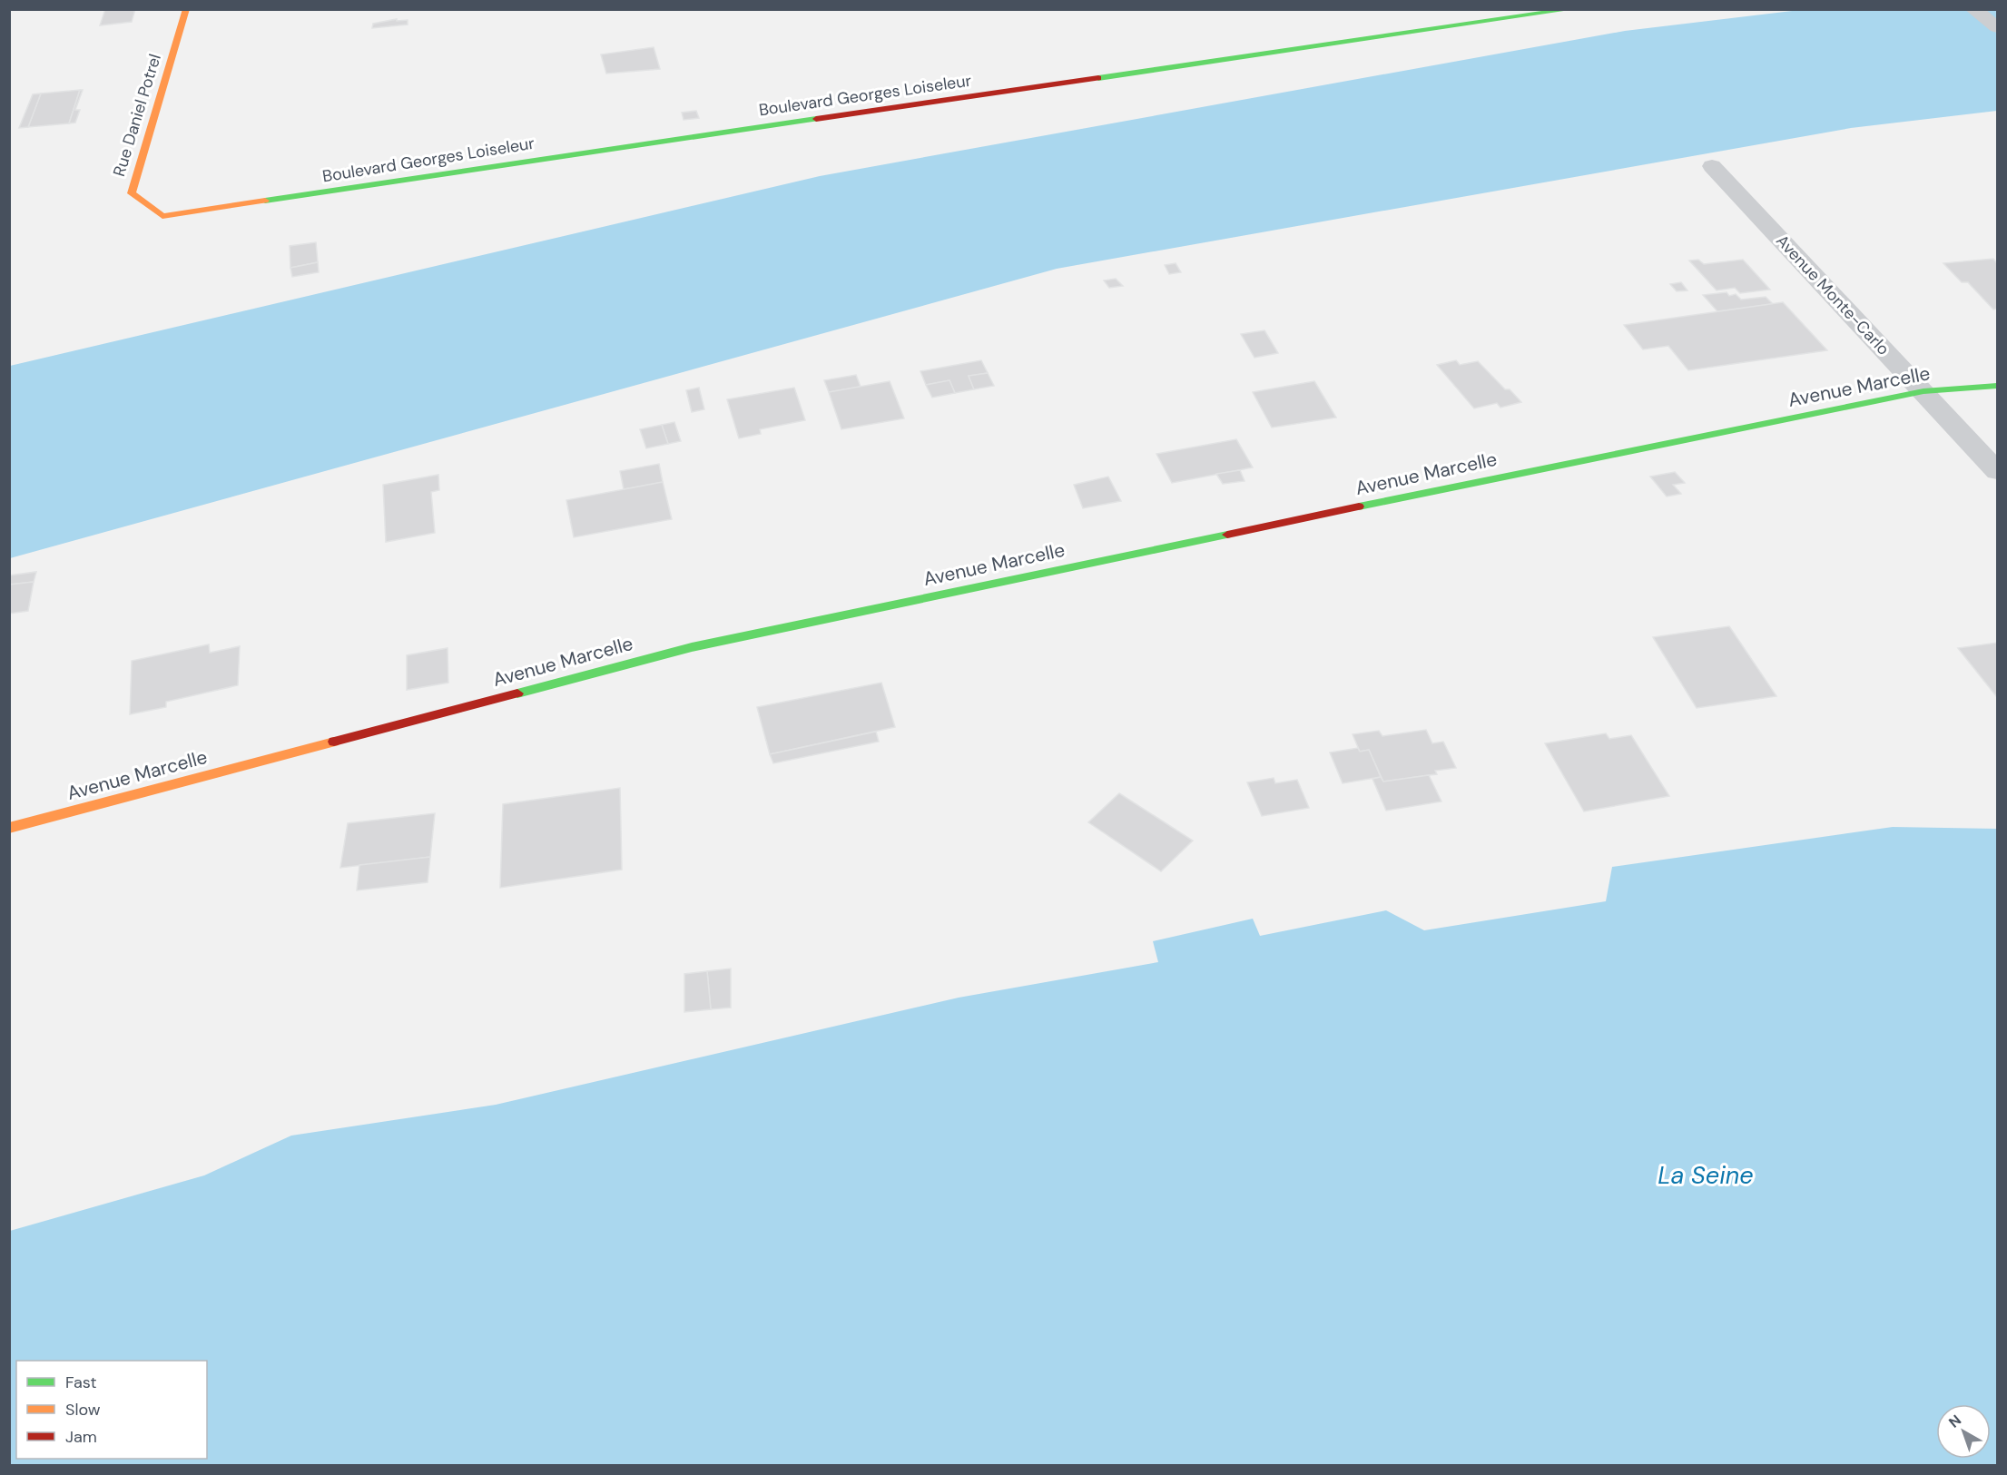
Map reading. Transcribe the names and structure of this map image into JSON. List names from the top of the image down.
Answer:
{
  "streets": {
    "street": [
      "Boulevard Georges Loiseleur",
      "Rue Daniel Potrel",
      "Avenue Monte-Carlo",
      "Avenue Marcelle"
    ]
  },
  "crossings": [
    ["Boulevard Georges Loiseleur", "Rue Daniel Potrel"],
    ["Avenue Monte-Carlo", "Avenue Marcelle"]
  ],
  "water": ["La Seine"],
  "legend": ["Fast", "Slow", "Jam"],
  "north": "top left"
}
